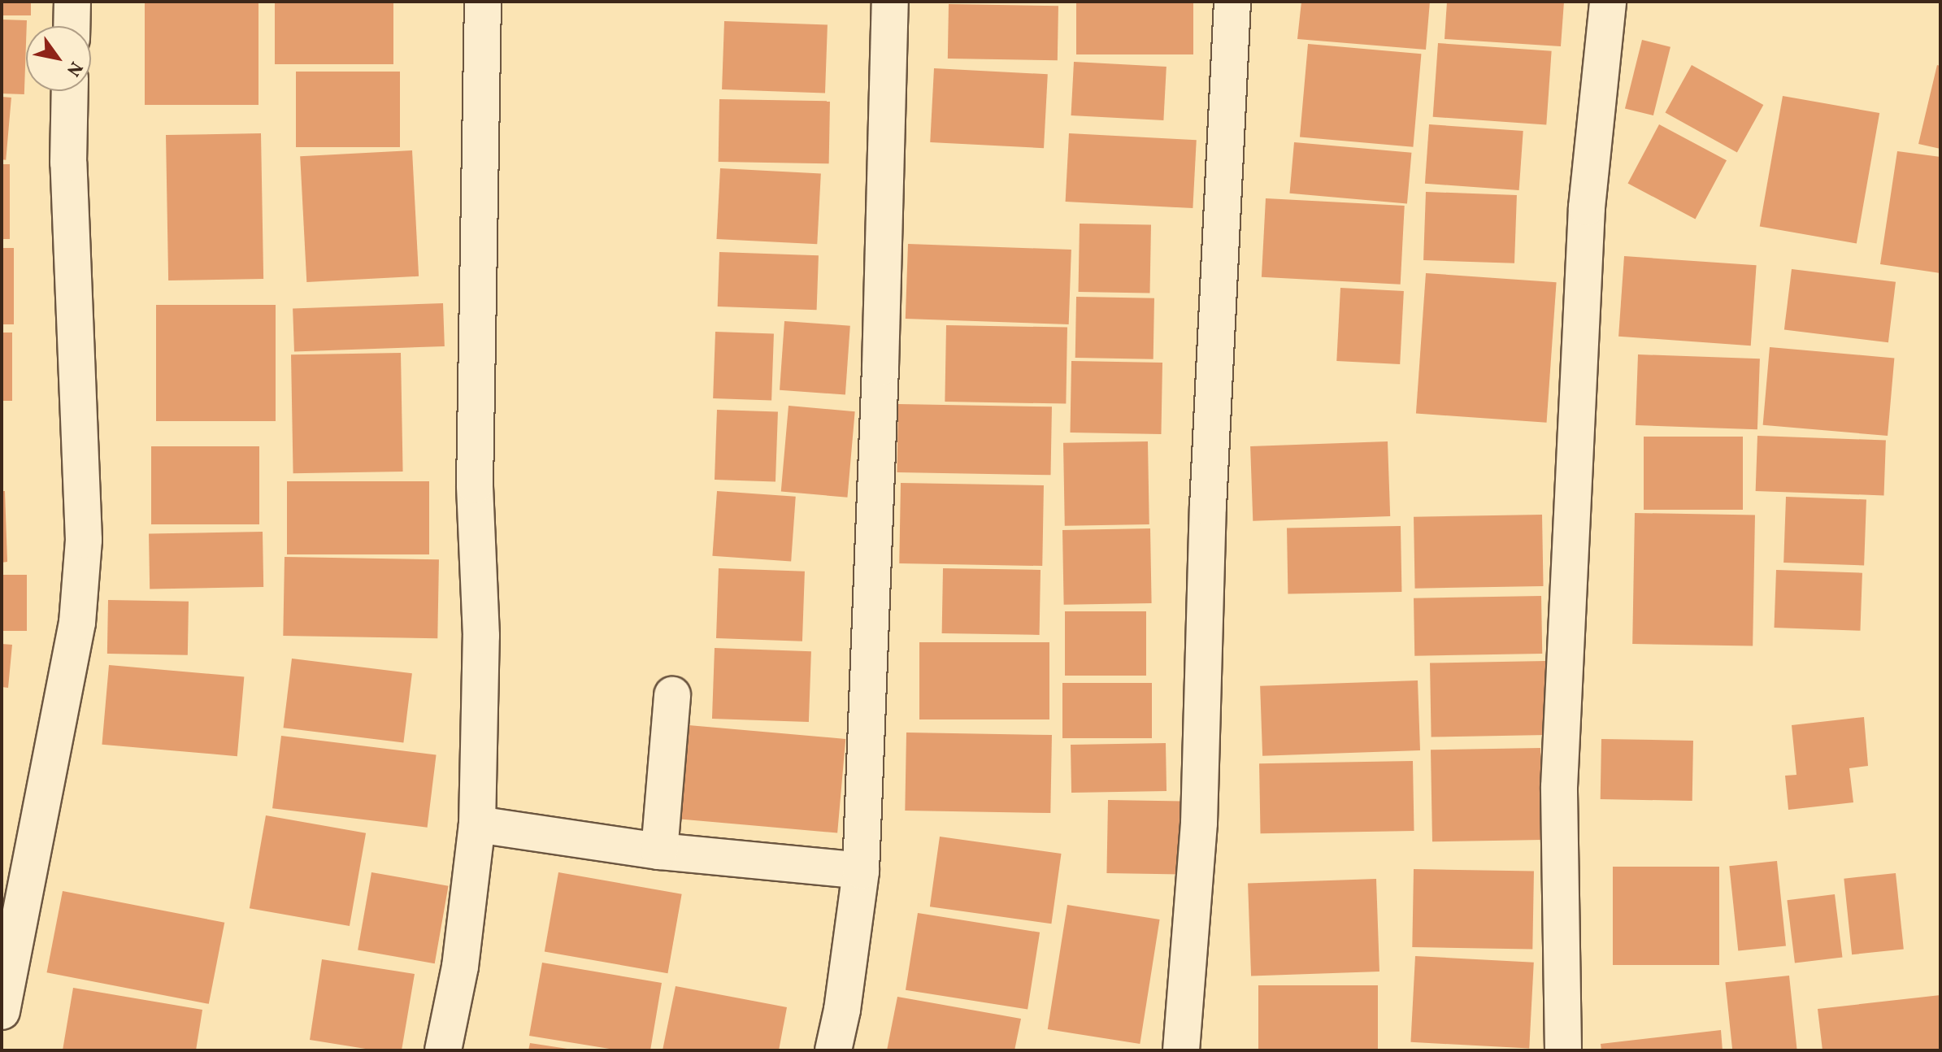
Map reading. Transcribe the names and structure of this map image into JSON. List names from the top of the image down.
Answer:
{
  "north": "bottom right"
}
